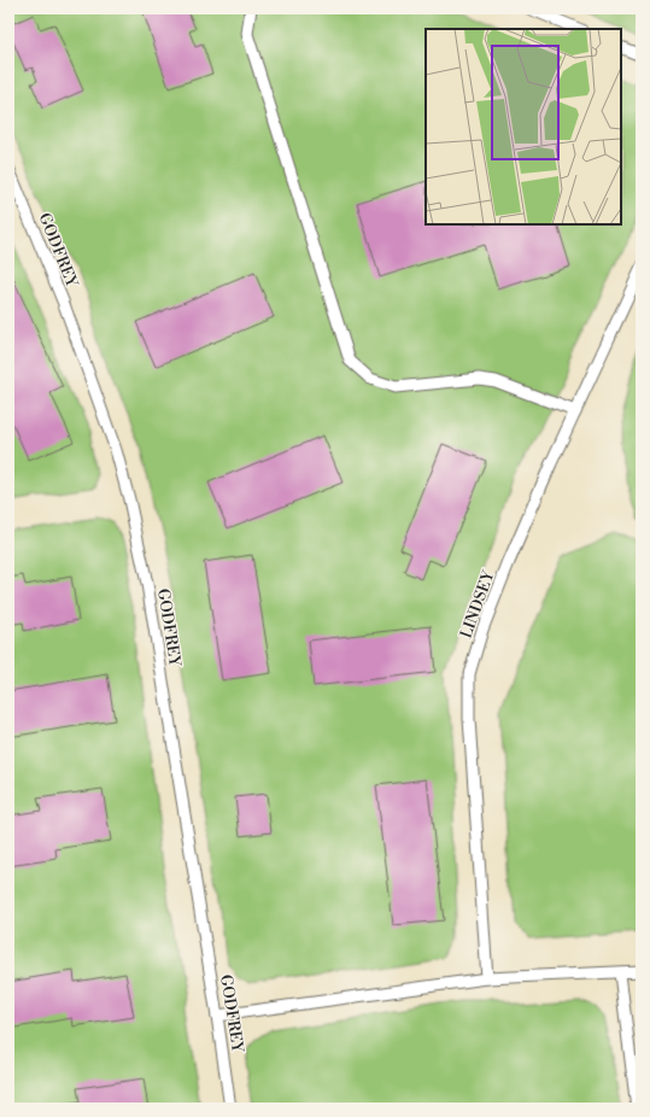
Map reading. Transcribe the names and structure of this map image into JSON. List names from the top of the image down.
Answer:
{
  "streets": {
    "lane": ["GODFREY", "LINDSEY"]
  }
}
